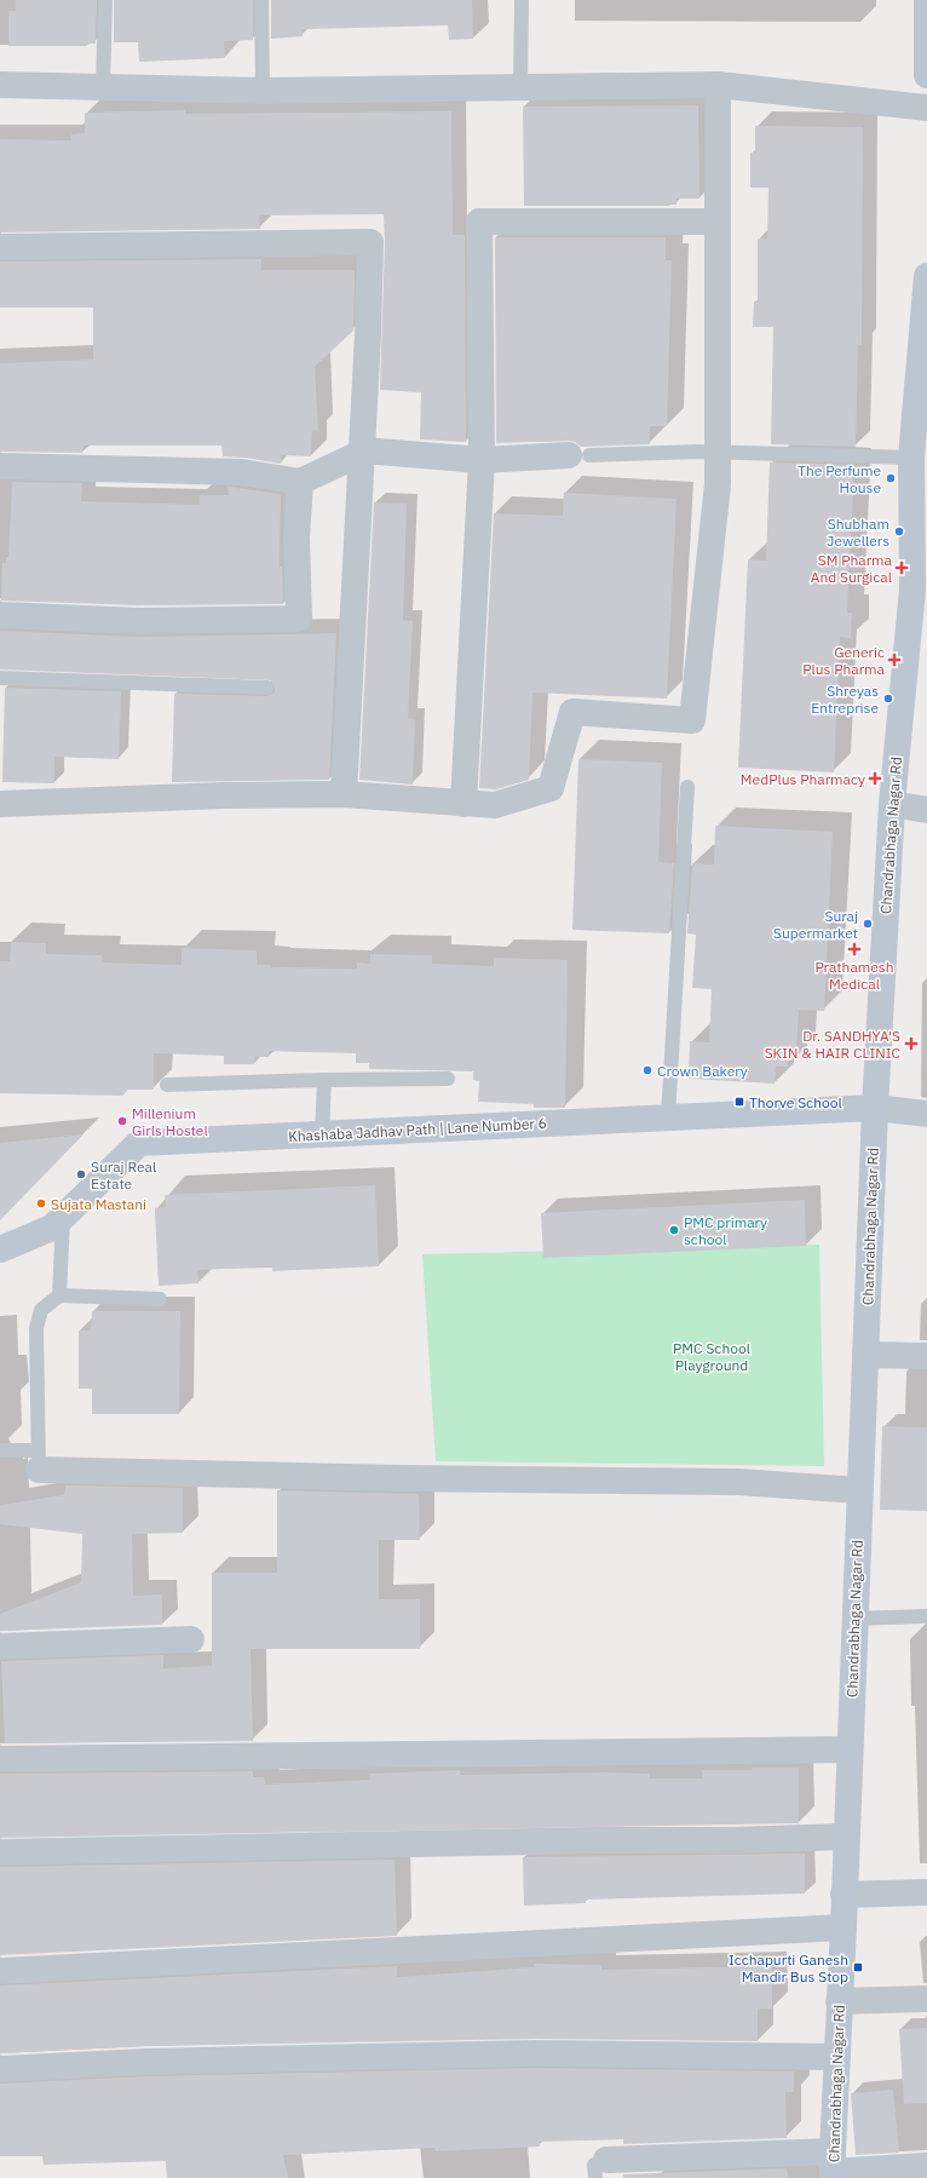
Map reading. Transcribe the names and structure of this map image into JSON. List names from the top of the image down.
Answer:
{
  "streets": {
    "street": ["Chandrabhaga Nagar Rd", "Khashaba Jadhav Path | Lane Number 6"]
  },
  "crossings": [
    ["Chandrabhaga Nagar Rd", "Khashaba Jadhav Path | Lane Number 6"]
  ],
  "parks": ["PMC School Playground"],
  "places": {
    "other": [
      "The Perfume House",
      "Shubham Jewellers",
      "Shreyas Entreprise",
      "Suraj Supermarket",
      "Crown Bakery",
      "Millenium Girls Hostel",
      "Suraj Real Estate",
      "Sujata Mastani",
      "PMC primary school"
    ],
    "health": [
      "SM Pharma And Surgical",
      "Generic Plus Pharma",
      "MedPlus Pharmacy",
      "Prathamesh Medical",
      "Dr. SANDHYA'S SKIN & HAIR CLINIC"
    ],
    "transit": ["Thorve School", "Icchapurti Ganesh Mandir Bus Stop"]
  }
}
